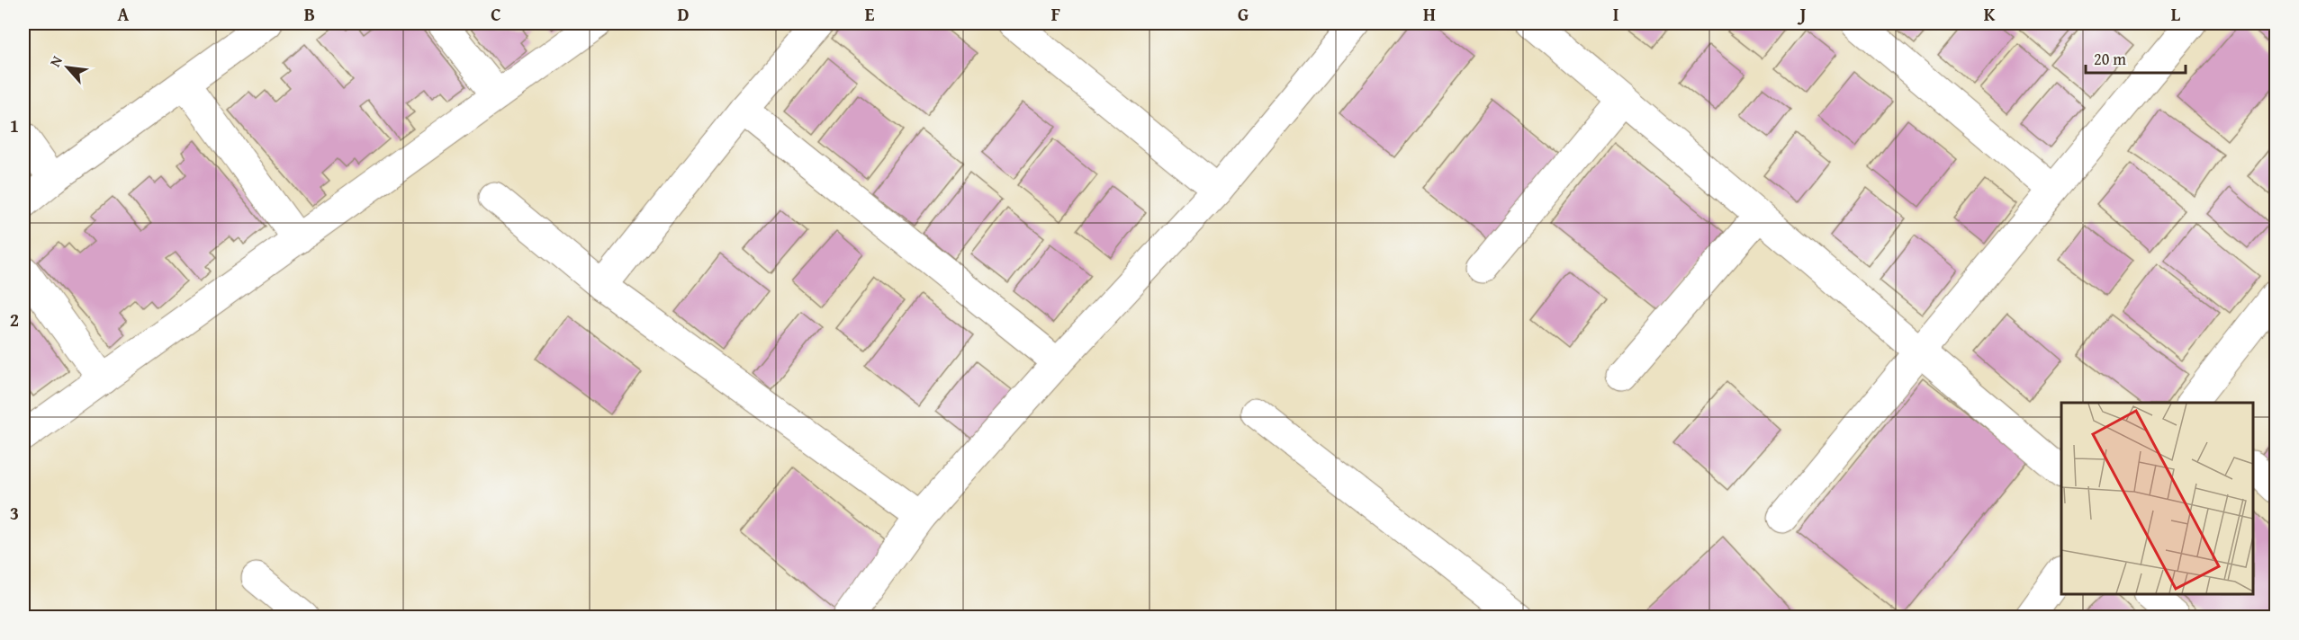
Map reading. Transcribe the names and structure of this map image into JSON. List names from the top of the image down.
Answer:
{
  "scale_bar": "20 m",
  "north": "top left",
  "grid": {
    "columns": [
      "A",
      "B",
      "C",
      "D",
      "E",
      "F",
      "G",
      "H",
      "I",
      "J",
      "K",
      "L"
    ],
    "rows": ["1", "2", "3"]
  }
}
